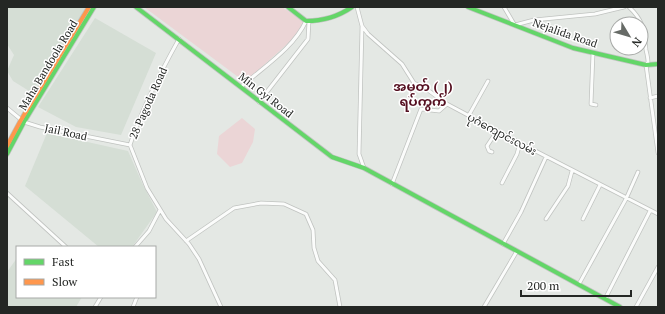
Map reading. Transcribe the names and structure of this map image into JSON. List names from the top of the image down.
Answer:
{
  "streets": {
    "main road": ["Nejalida Road", "Maha Bandoola Road", "Min Gyi Road"],
    "street": ["28 Pagoda Road", "Jail Road", "ပုဂံကျောင်းလမ်း"]
  },
  "crossings": [
    ["Maha Bandoola Road", "Jail Road"],
    ["Min Gyi Road", "28 Pagoda Road"],
    ["28 Pagoda Road", "Jail Road"]
  ],
  "districts": ["အမှတ် (၂) ရပ်ကွက်"],
  "legend": ["Fast", "Slow"],
  "scale_bar": "200 m",
  "north": "bottom right"
}
